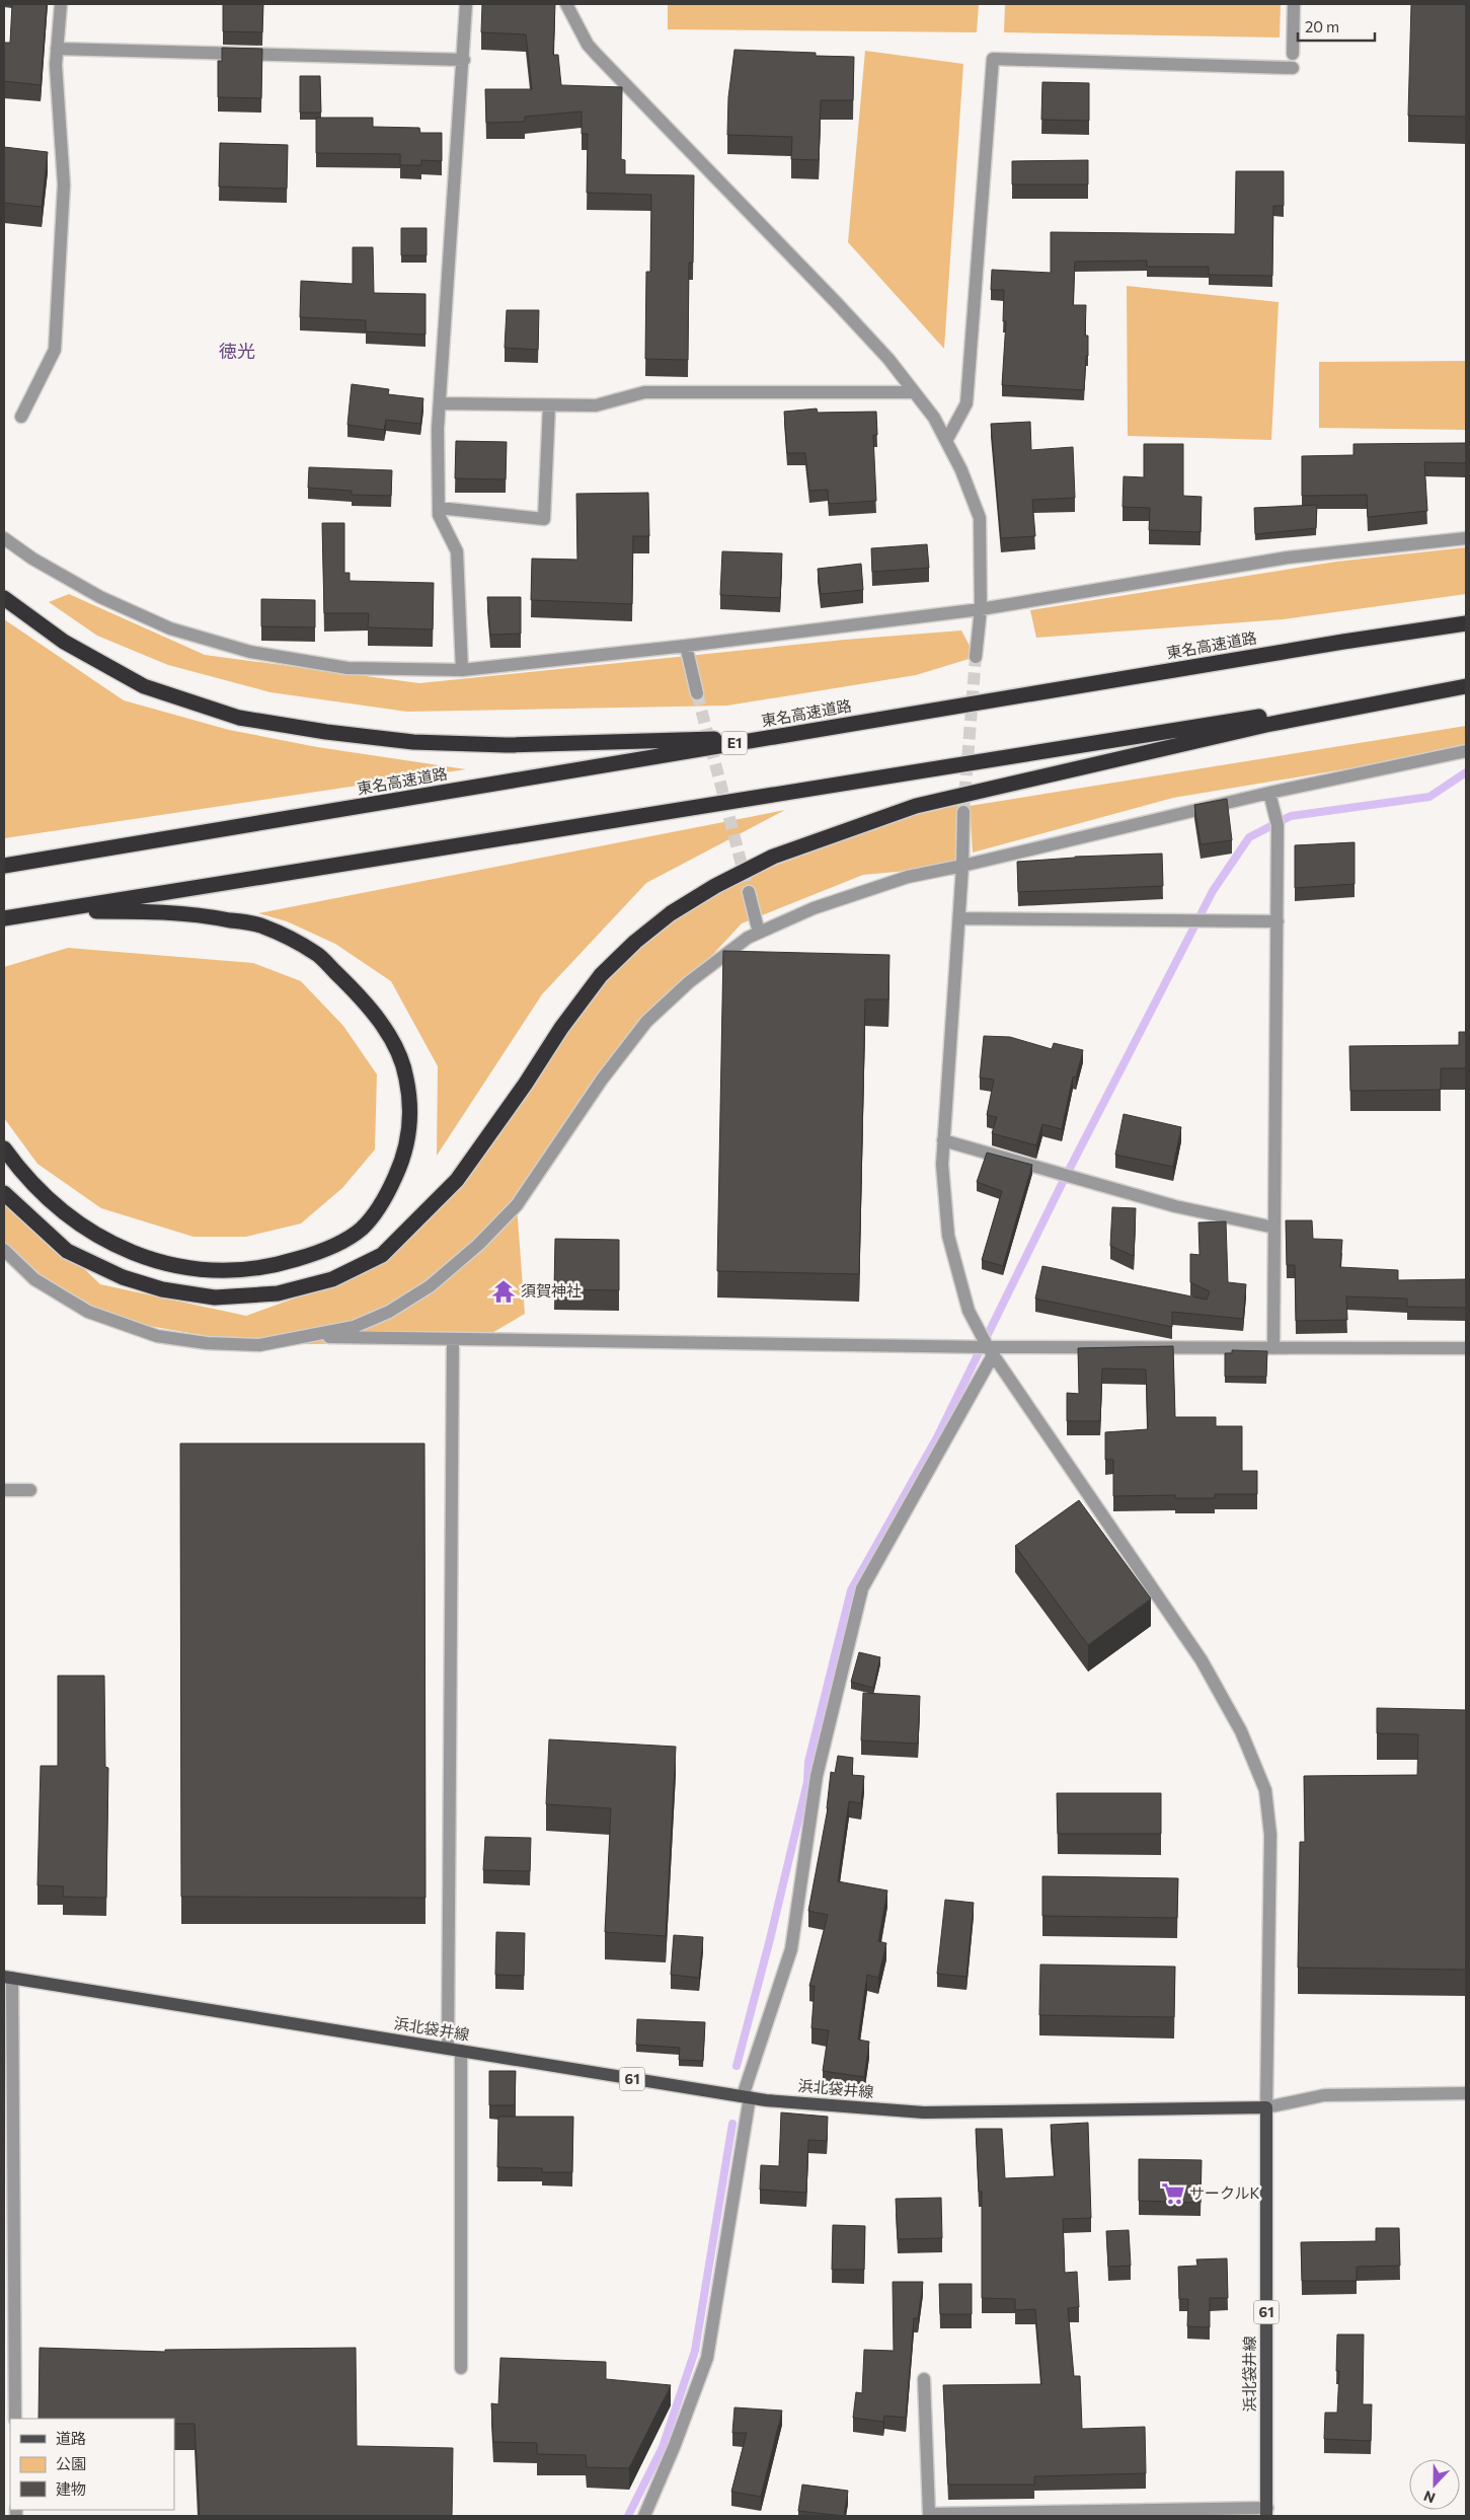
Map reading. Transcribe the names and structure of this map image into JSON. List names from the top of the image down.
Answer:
{
  "streets": {
    "highway": ["東名高速道路", "E1"],
    "main road": ["浜北袋井線", "61"]
  },
  "districts": ["徳光"],
  "places": {
    "temple": ["須賀神社"],
    "supermarket": ["サークルK"]
  },
  "legend": ["道路", "公園", "建物"],
  "scale_bar": "20 m",
  "north": "bottom"
}
